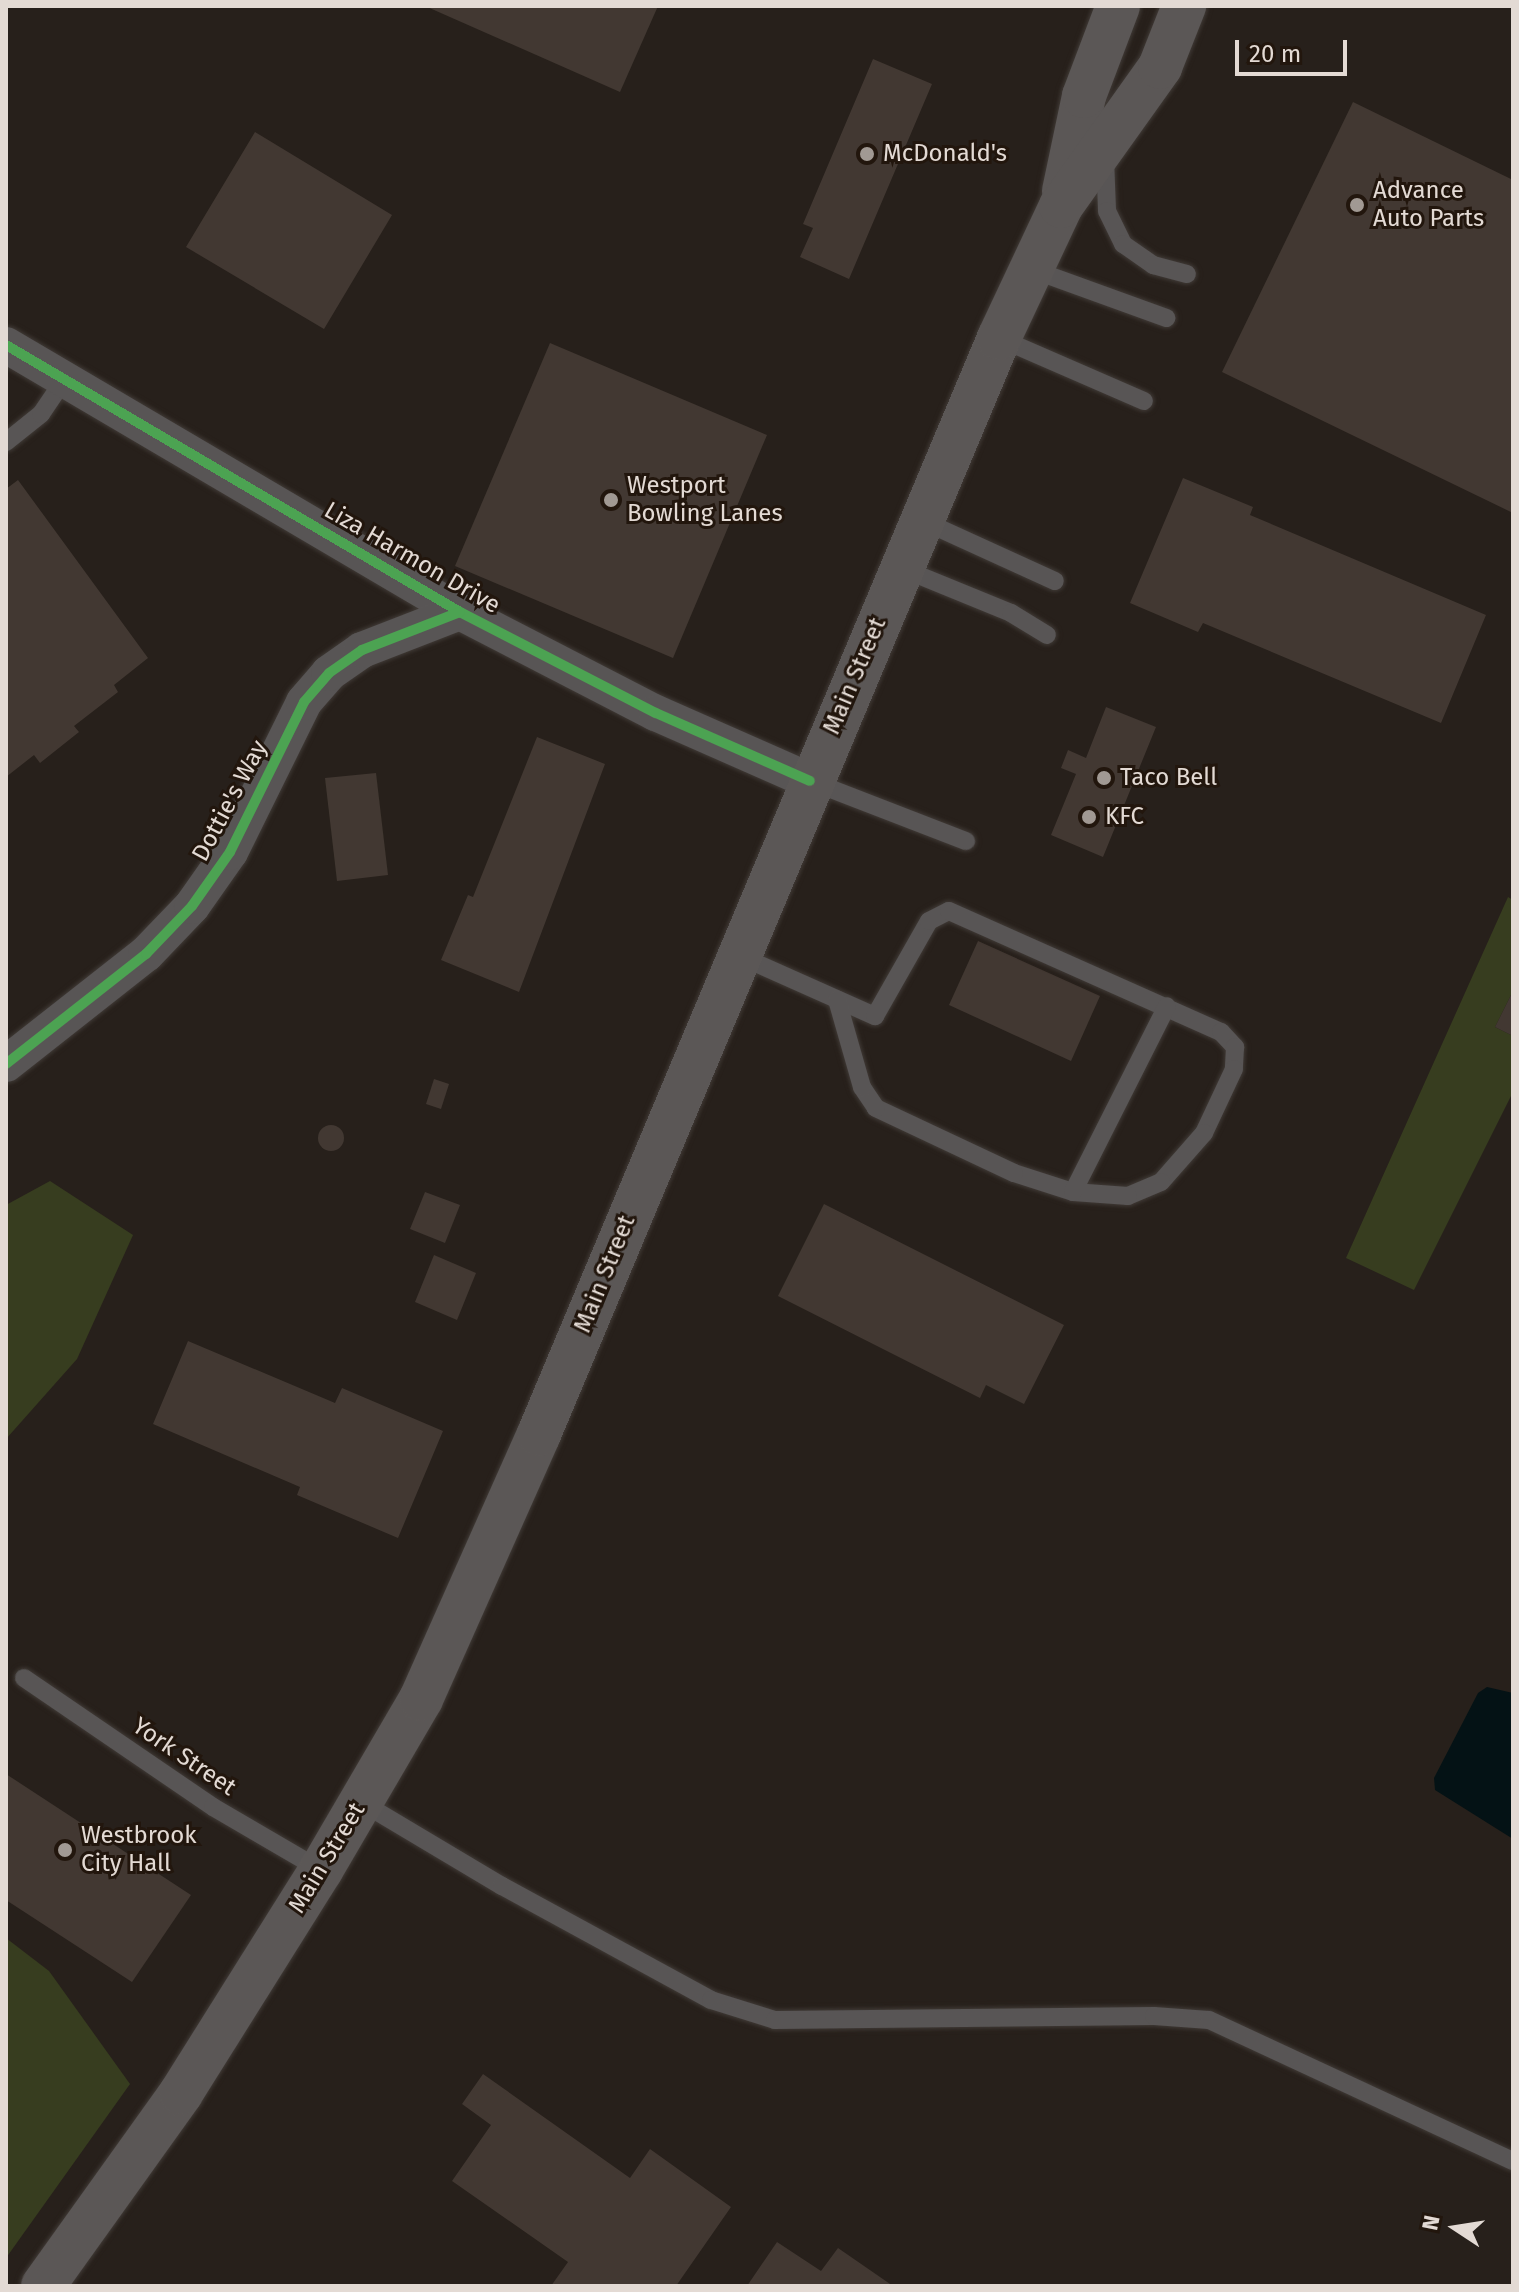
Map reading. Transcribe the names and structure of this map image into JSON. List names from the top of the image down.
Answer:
{
  "streets": {
    "main road": ["Main Street"],
    "street": ["Liza Harmon Drive", "Dottie's Way"],
    "lane": ["York Street"]
  },
  "crossings": [
    ["Liza Harmon Drive", "Main Street"],
    ["Liza Harmon Drive", "Dottie's Way"],
    ["Main Street", "York Street"]
  ],
  "places": [
    "McDonald's",
    "Advance Auto Parts",
    "Westport Bowling Lanes",
    "Taco Bell",
    "KFC",
    "Westbrook City Hall"
  ],
  "scale_bar": "20 m",
  "north": "left"
}
